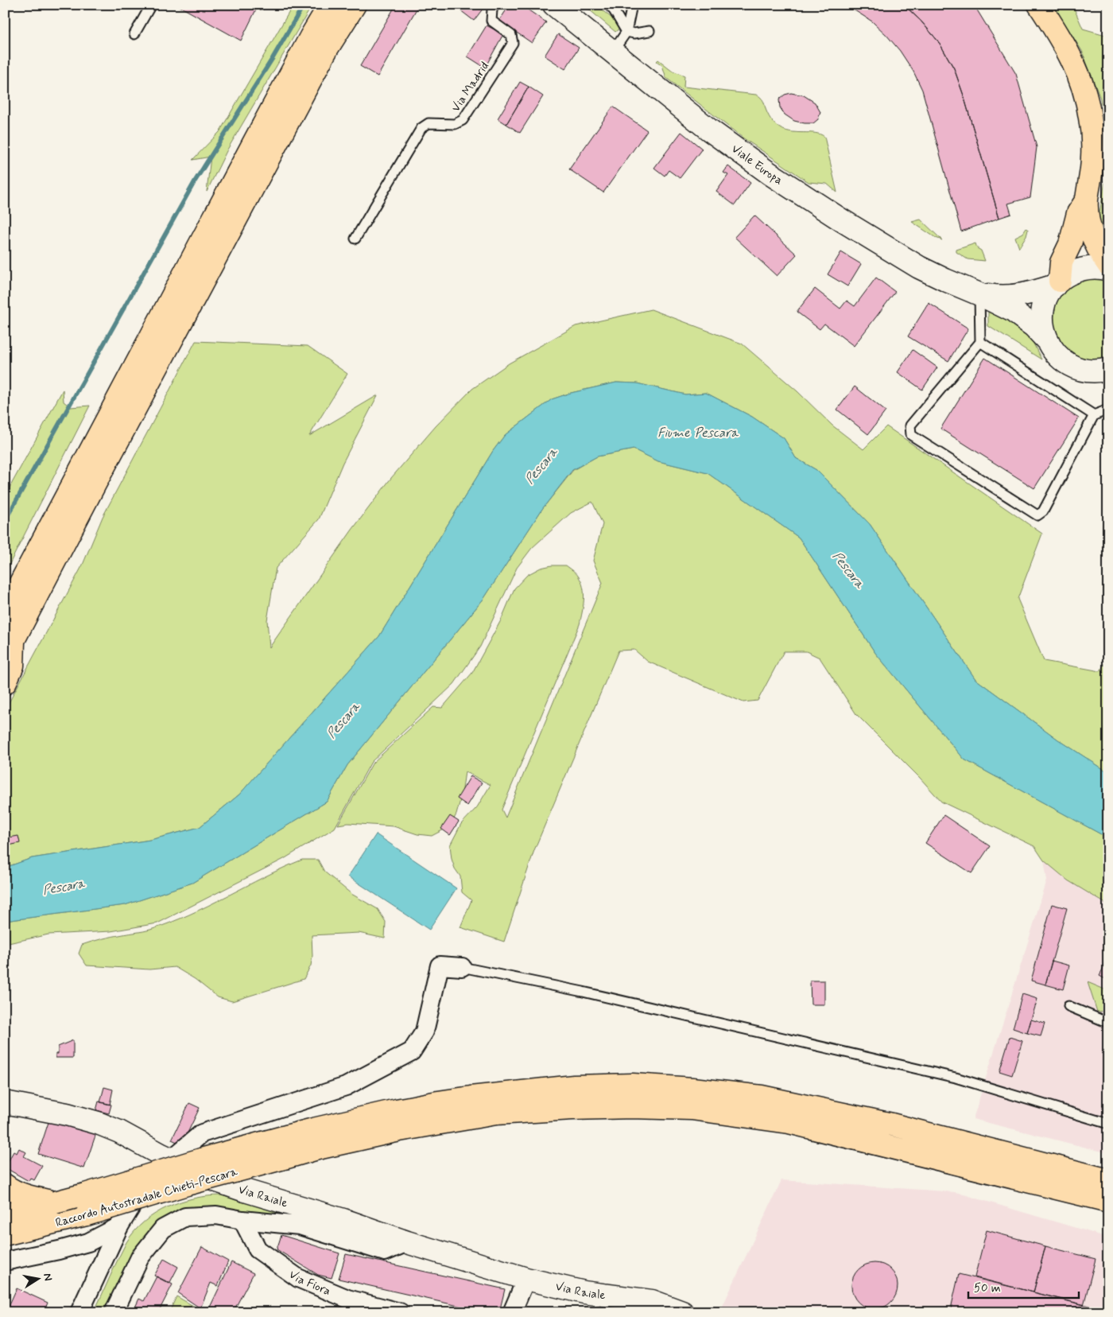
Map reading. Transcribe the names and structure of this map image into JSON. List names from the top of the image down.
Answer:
{
  "streets": {
    "highway": ["Raccordo Autostradale Chieti-Pescara"],
    "main road": ["Viale Europa", "Via Raiale"],
    "street": ["Via Fiora"],
    "lane": ["Via Madrid"]
  },
  "water": ["Fiume Pescara", "Pescara"],
  "scale_bar": "50 m",
  "north": "right"
}
